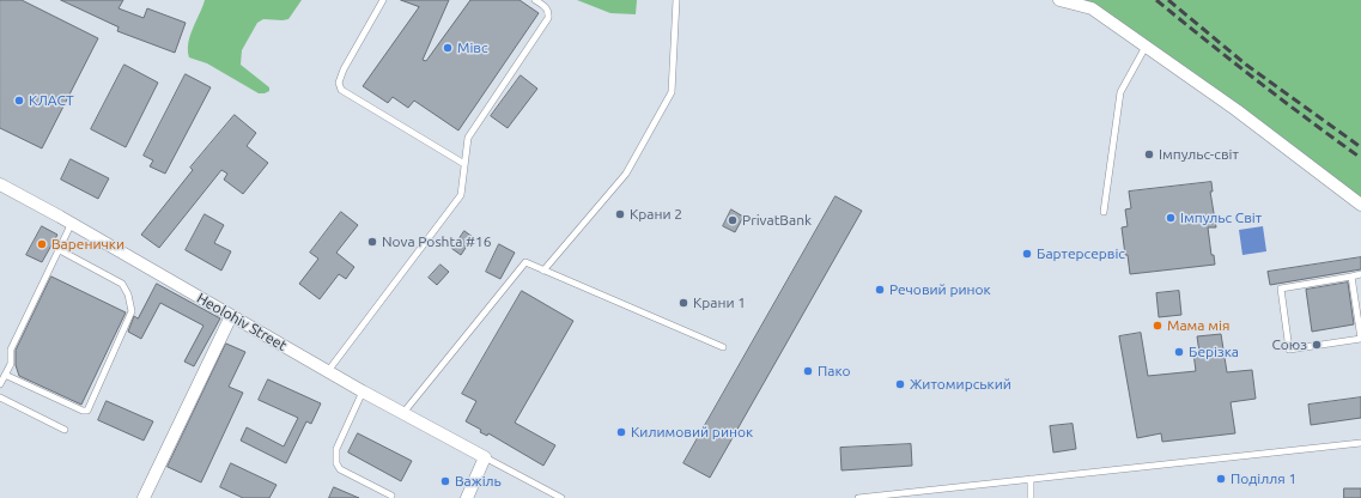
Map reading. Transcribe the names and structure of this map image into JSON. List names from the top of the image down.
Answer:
{
  "streets": {
    "street": ["Heolohiv Street"]
  },
  "places": [
    "Мівс",
    "КЛАСТ",
    "Імпульс-світ",
    "Крани 2",
    "Імпульс Світ",
    "PrivatBank",
    "Nova Poshta #16",
    "Варенички",
    "Бартерсервіс",
    "Речовий ринок",
    "Крани 1",
    "Мама мія",
    "Союз",
    "Берізка",
    "Пако",
    "Житомирський",
    "Килимовий ринок",
    "Поділля 1",
    "Важіль"
  ]
}
